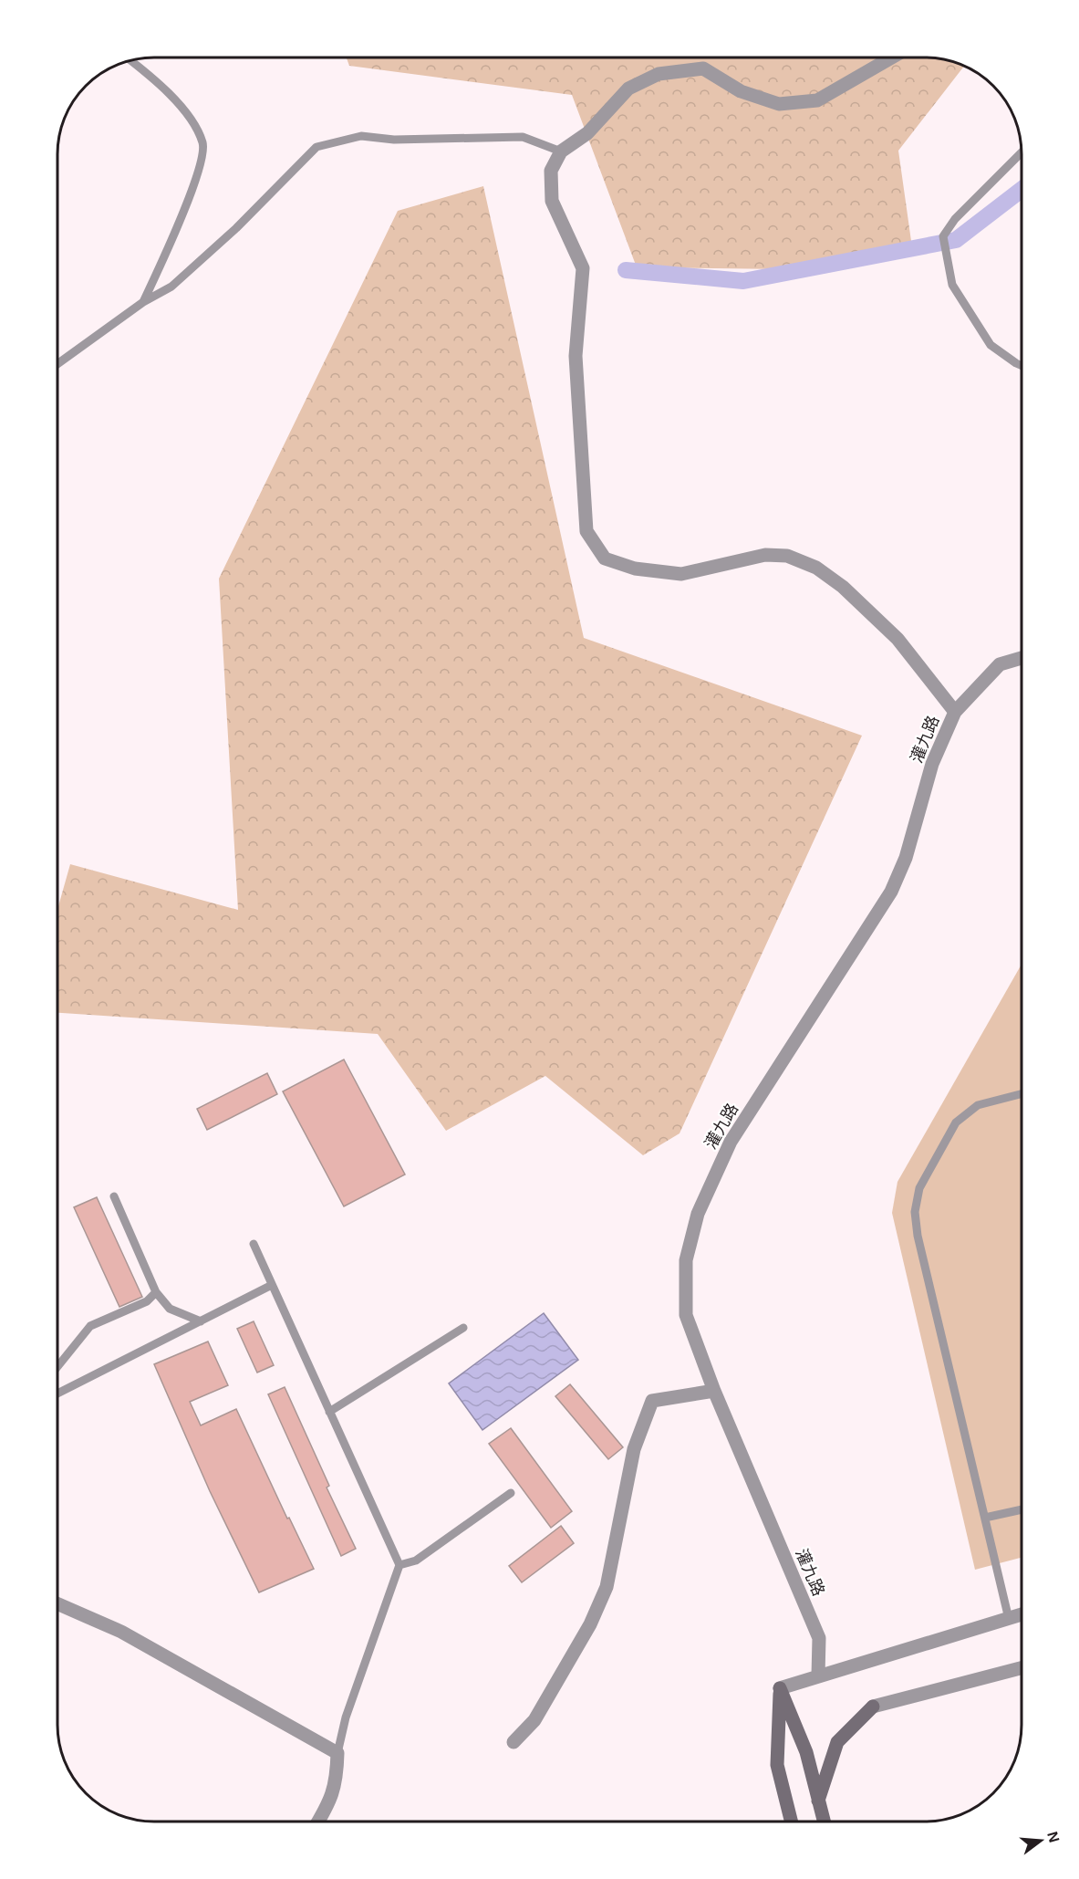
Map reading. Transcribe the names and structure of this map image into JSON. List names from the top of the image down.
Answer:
{
  "streets": {
    "street": ["灌九路"]
  },
  "north": "right"
}
